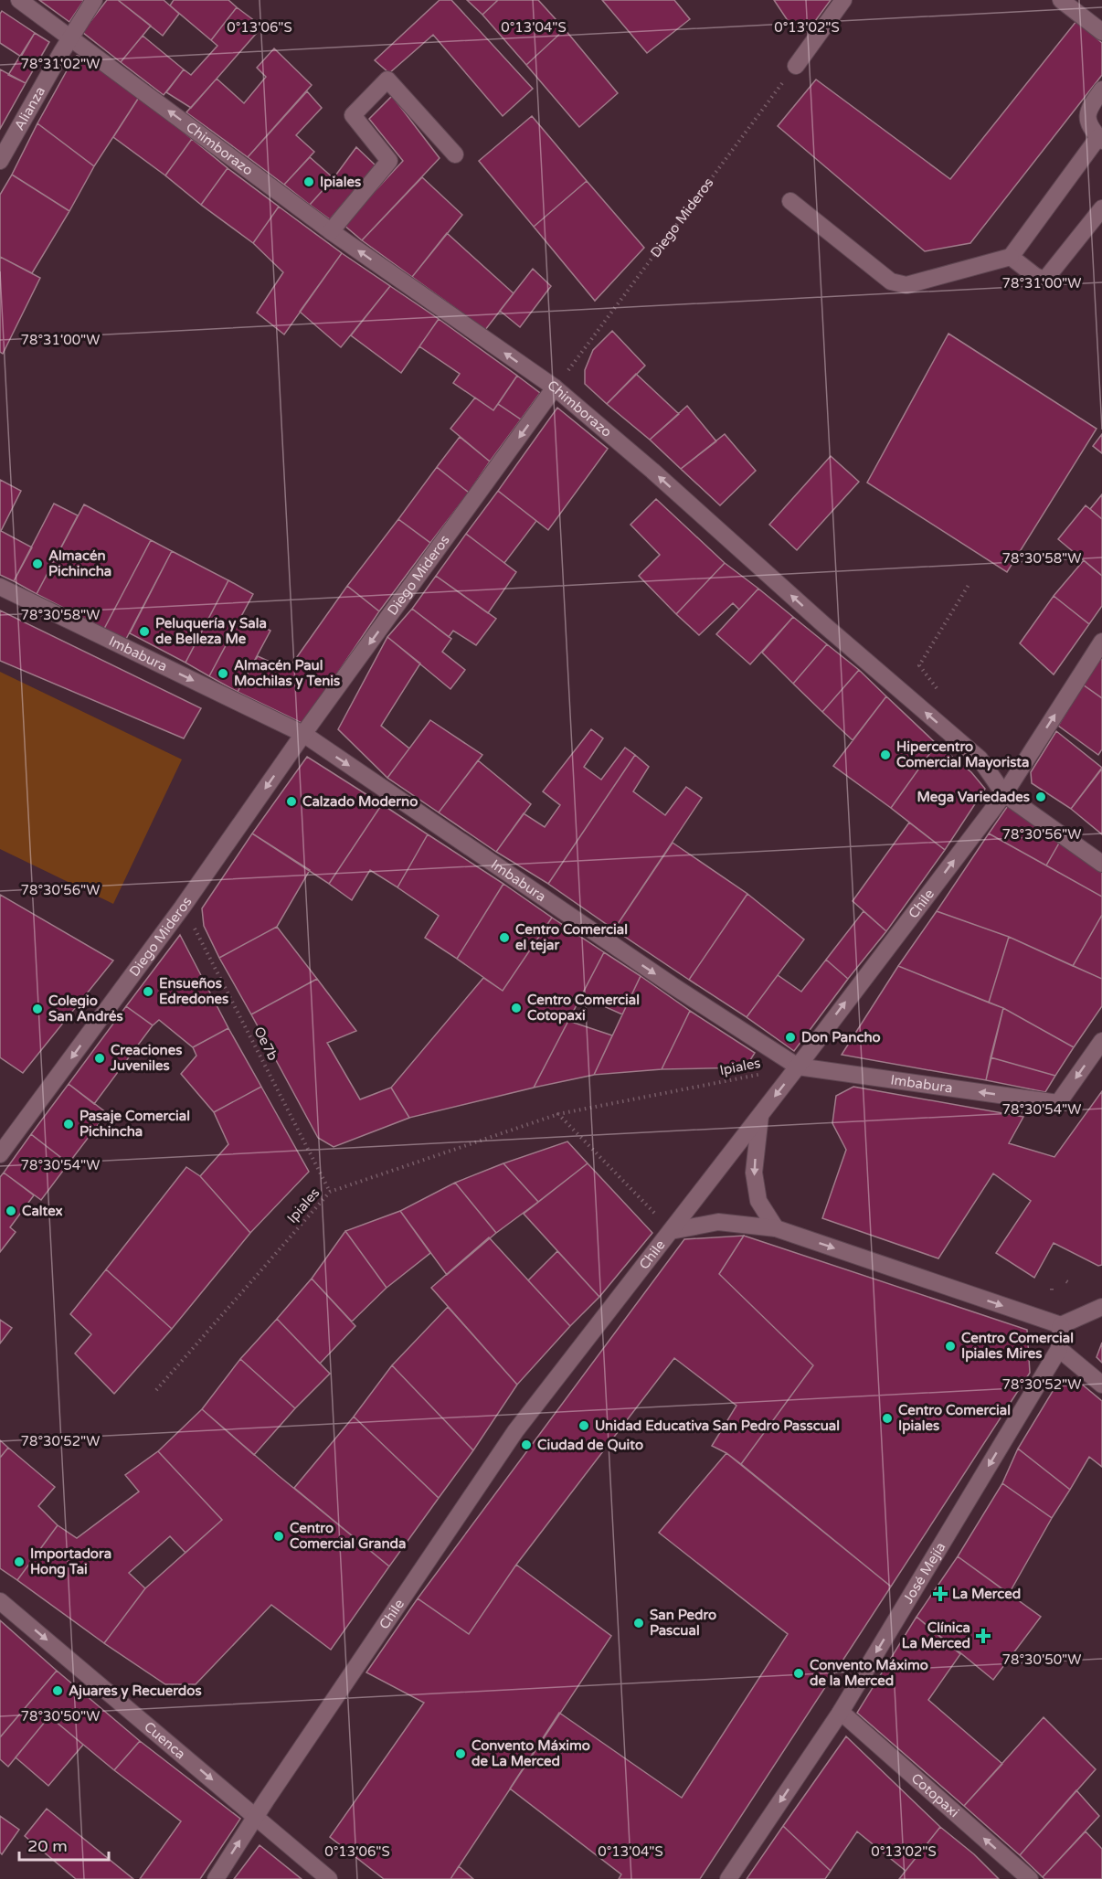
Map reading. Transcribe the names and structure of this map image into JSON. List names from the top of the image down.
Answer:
{
  "streets": {
    "street": [
      "Alianza",
      "Chimborazo",
      "Diego Mideros",
      "Imbabura",
      "Chile",
      "José Mejía",
      "Cuenca",
      "Cotopaxi"
    ],
    "path": ["Oe7b", "Ipiales"]
  },
  "crossings": [
    ["Alianza", "Chimborazo"],
    ["Chimborazo", "Diego Mideros"],
    ["Chimborazo", "Chile"],
    ["Diego Mideros", "Imbabura"],
    ["Diego Mideros", "Oe7b"],
    ["Imbabura", "Chile"],
    ["Imbabura", "Ipiales"],
    ["Chile", "Ipiales"],
    ["Chile", "Cuenca"],
    ["Oe7b", "Ipiales"],
    ["José Mejía", "Cotopaxi"]
  ],
  "one_way": [
    "Chimborazo",
    "Diego Mideros",
    "Chile",
    "José Mejía",
    "Cuenca",
    "Cotopaxi"
  ],
  "places": {
    "other": [
      "Ipiales",
      "Almacén Pichincha",
      "Peluquería y Sala de Belleza Me",
      "Almacén Paul Mochilas y Tenis",
      "Hipercentro Comercial Mayorista",
      "Mega Variedades",
      "Calzado Moderno",
      "Centro Comercial el tejar",
      "Ensueños Edredones",
      "Centro Comercial Cotopaxi",
      "Colegio San Andrés",
      "Don Pancho",
      "Creaciones Juveniles",
      "Pasaje Comercial Pichincha",
      "Caltex",
      "Centro Comercial Ipiales Mires",
      "Centro Comercial Ipiales",
      "Unidad Educativa San Pedro Passcual",
      "Ciudad de Quito",
      "Centro Comercial Granda",
      "Importadora Hong Tai",
      "San Pedro Pascual",
      "Convento Máximo de la Merced",
      "Ajuares y Recuerdos",
      "Convento Máximo de La Merced"
    ],
    "health": ["La Merced", "Clínica La Merced"]
  },
  "scale_bar": "20 m",
  "coordinates": [
    "0°13'06\"S",
    "0°13'04\"S",
    "0°13'02\"S",
    "78°31'02\"W",
    "78°31'00\"W",
    "78°30'58\"W",
    "78°30'56\"W",
    "78°30'54\"W",
    "78°30'52\"W",
    "78°30'50\"W"
  ]
}
